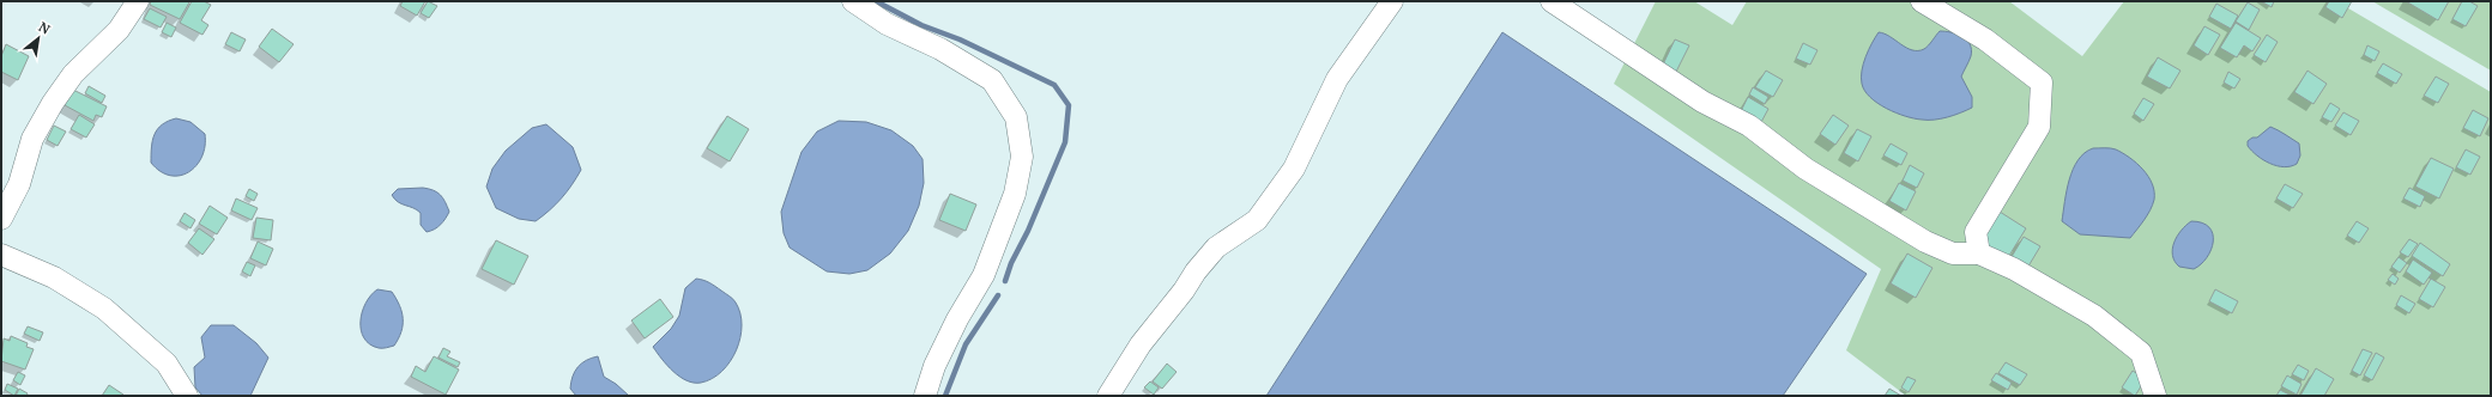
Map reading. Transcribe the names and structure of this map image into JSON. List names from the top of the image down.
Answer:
{
  "north": "top right"
}
